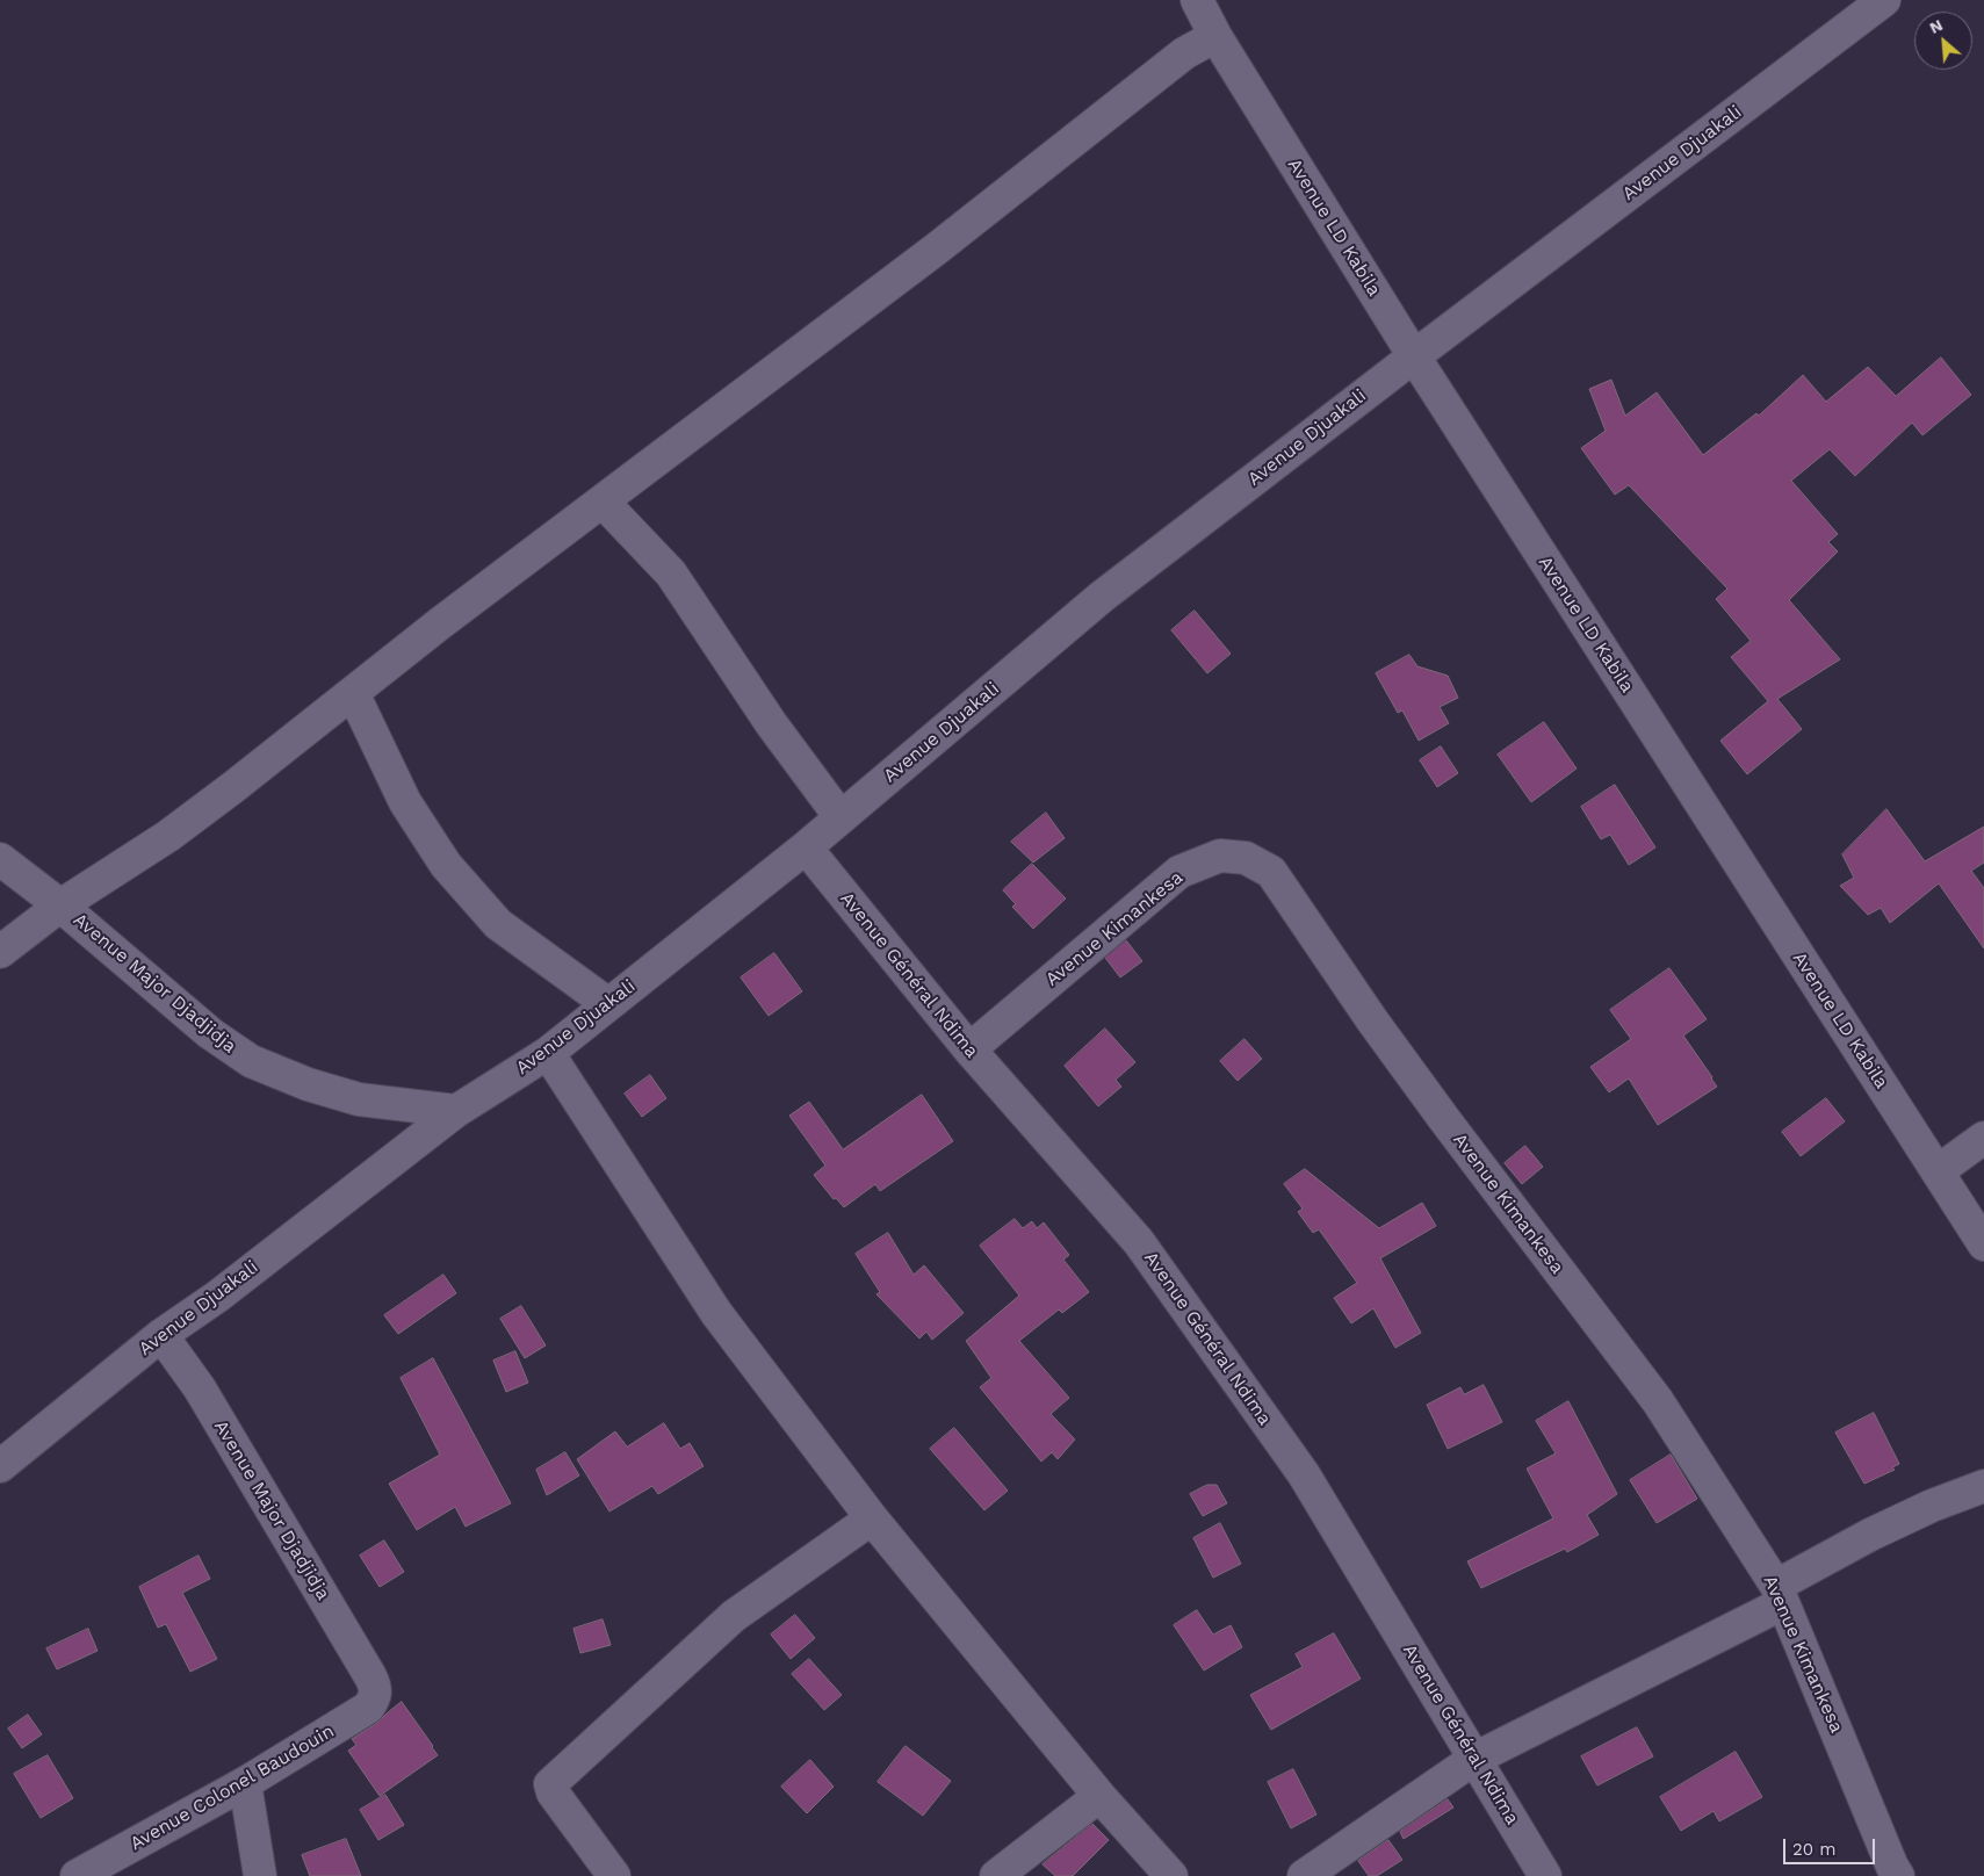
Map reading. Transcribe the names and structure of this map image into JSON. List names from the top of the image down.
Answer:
{
  "streets": {
    "street": [
      "Avenue Djuakali",
      "Avenue LD Kabila",
      "Avenue Kimankesa",
      "Avenue Général Ndima",
      "Avenue Major Djadjidja",
      "Avenue Colonel Baudouin"
    ]
  },
  "crossings": [
    ["Avenue Djuakali", "Avenue LD Kabila"],
    ["Avenue Djuakali", "Avenue Général Ndima"],
    ["Avenue Djuakali", "Avenue Major Djadjidja"],
    ["Avenue Kimankesa", "Avenue Général Ndima"],
    ["Avenue Major Djadjidja", "Avenue Colonel Baudouin"]
  ],
  "scale_bar": "20 m",
  "north": "top left"
}
